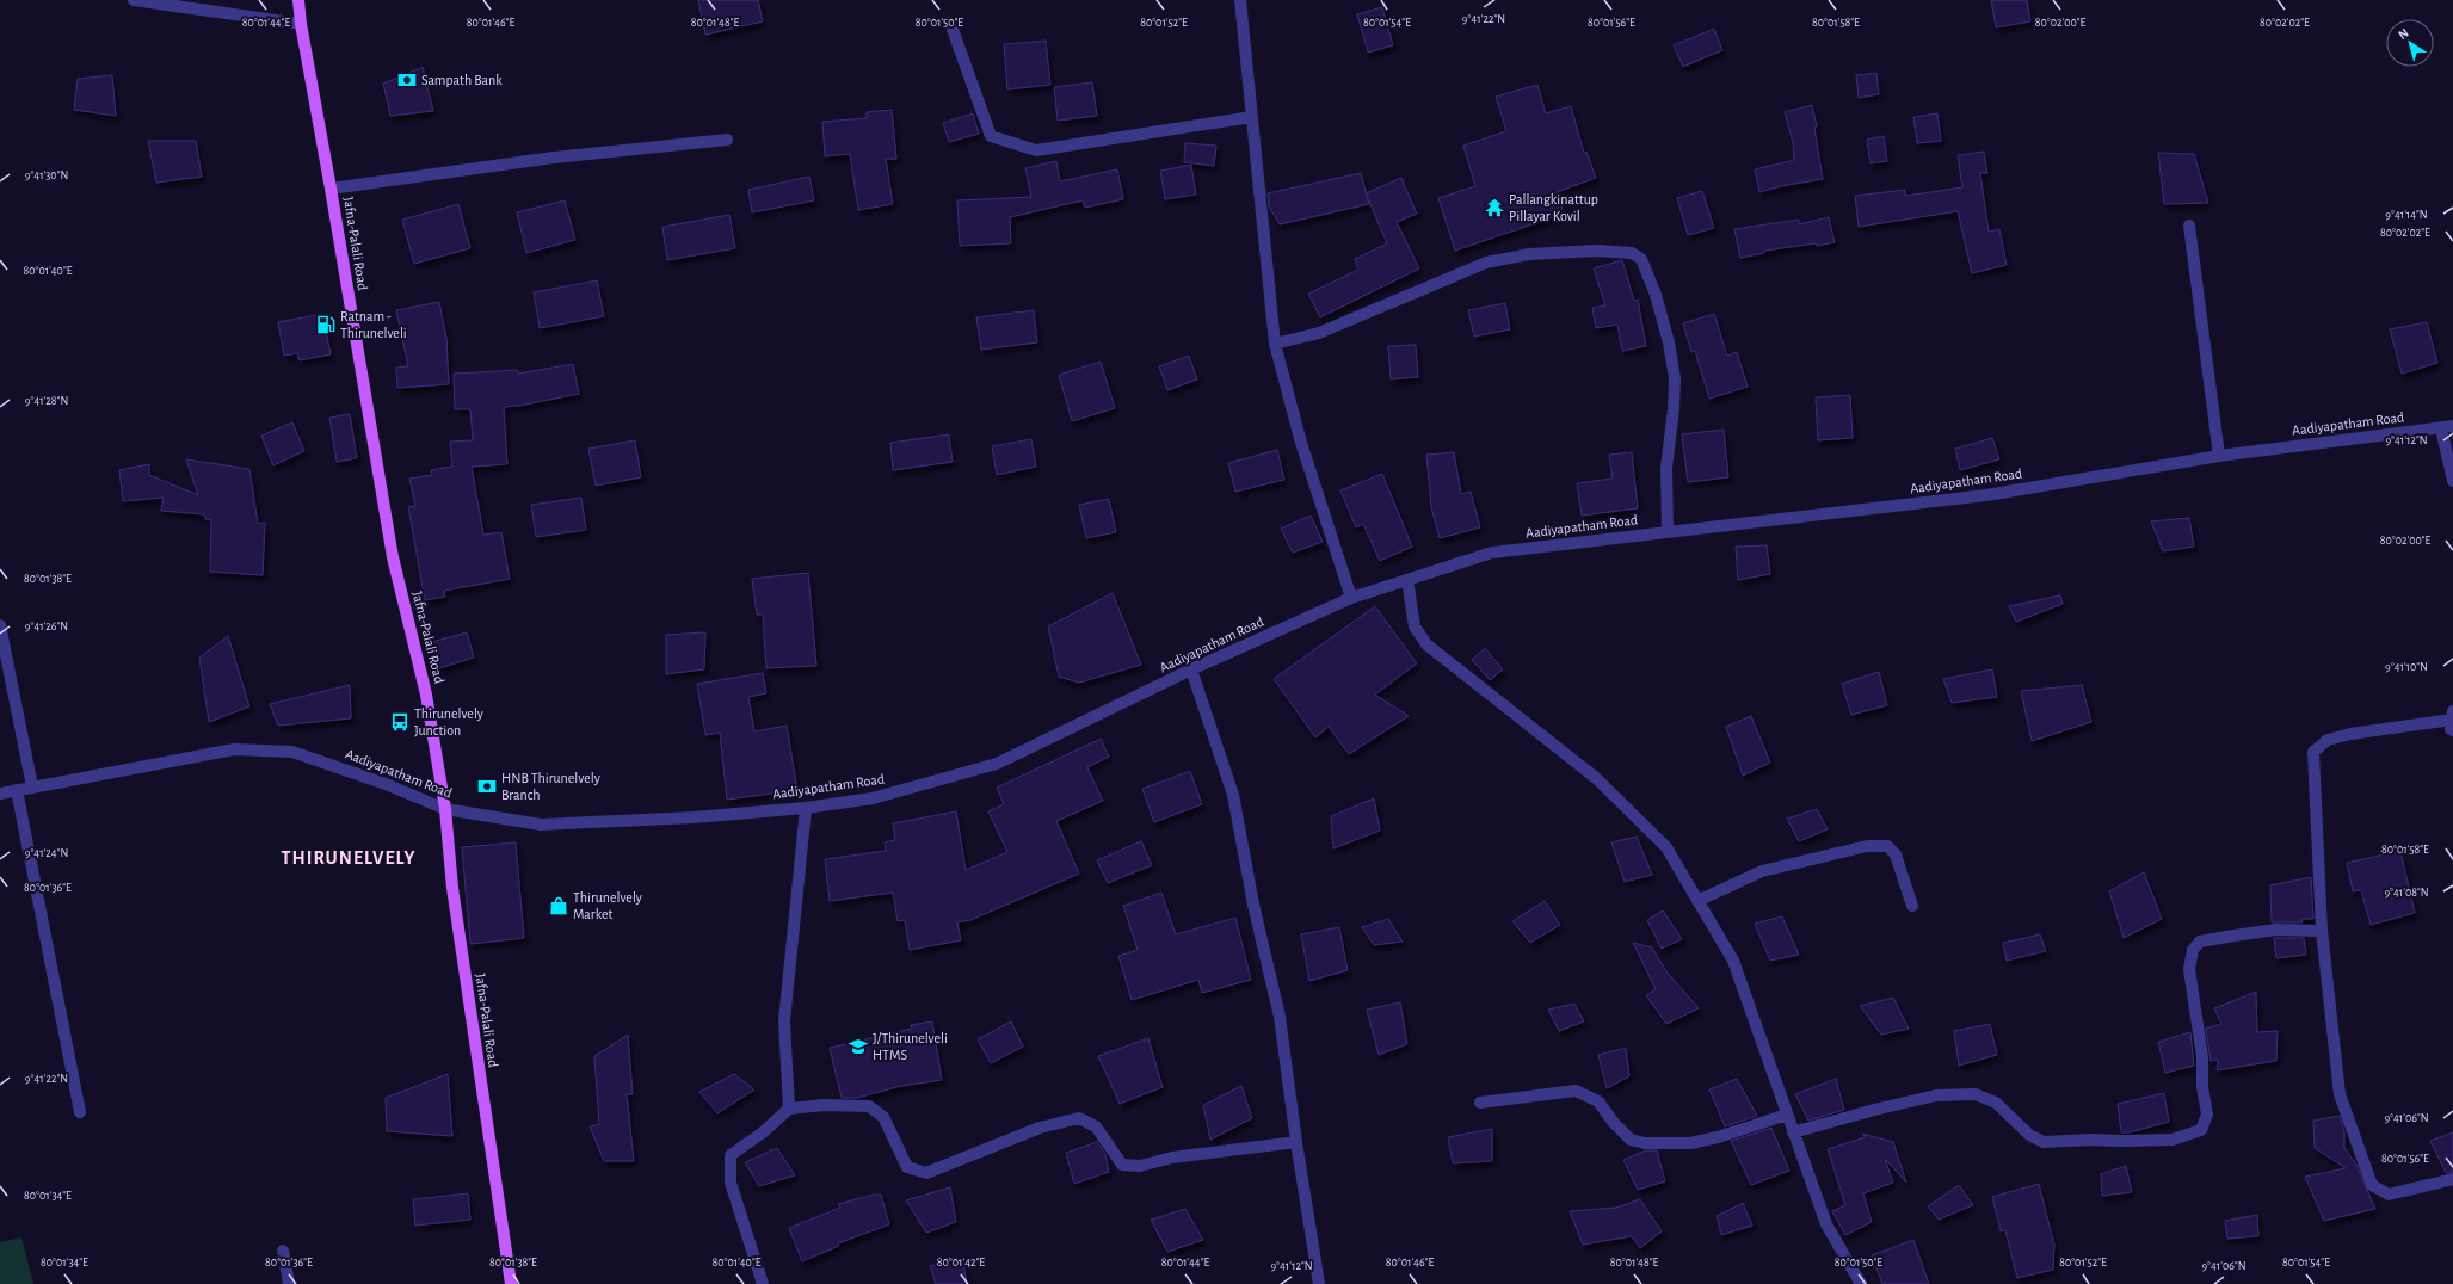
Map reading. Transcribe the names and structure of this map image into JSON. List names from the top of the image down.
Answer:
{
  "streets": {
    "main road": ["Jafna-Palali Road"],
    "street": ["Aadiyapatham Road"]
  },
  "crossings": [
    ["Jafna-Palali Road", "Aadiyapatham Road"]
  ],
  "districts": ["THIRUNELVELY"],
  "places": {
    "bank": ["Sampath Bank", "HNB Thirunelvely Branch"],
    "temple": ["Pallangkinattup Pillayar Kovil"],
    "fuel station": ["Ratnam - Thirunelveli"],
    "bus stop": ["Thirunelvely Junction"],
    "shop": ["Thirunelvely Market"],
    "school or university": ["J/Thirunelveli HTMS"]
  },
  "north": "top left",
  "coordinates": [
    "9°41'22\"N",
    "80°01'44\"E",
    "80°01'46\"E",
    "80°01'48\"E",
    "80°01'50\"E",
    "80°01'52\"E",
    "80°01'54\"E",
    "80°01'56\"E",
    "80°01'58\"E",
    "80°02'00\"E",
    "80°02'02\"E",
    "9°41'30\"N",
    "9°41'14\"N",
    "80°01'40\"E",
    "9°41'28\"N",
    "9°41'12\"N",
    "80°01'38\"E",
    "9°41'26\"N",
    "9°41'10\"N",
    "9°41'24\"N",
    "80°01'36\"E",
    "9°41'08\"N",
    "9°41'06\"N",
    "80°01'34\"E",
    "80°01'42\"E"
  ]
}
